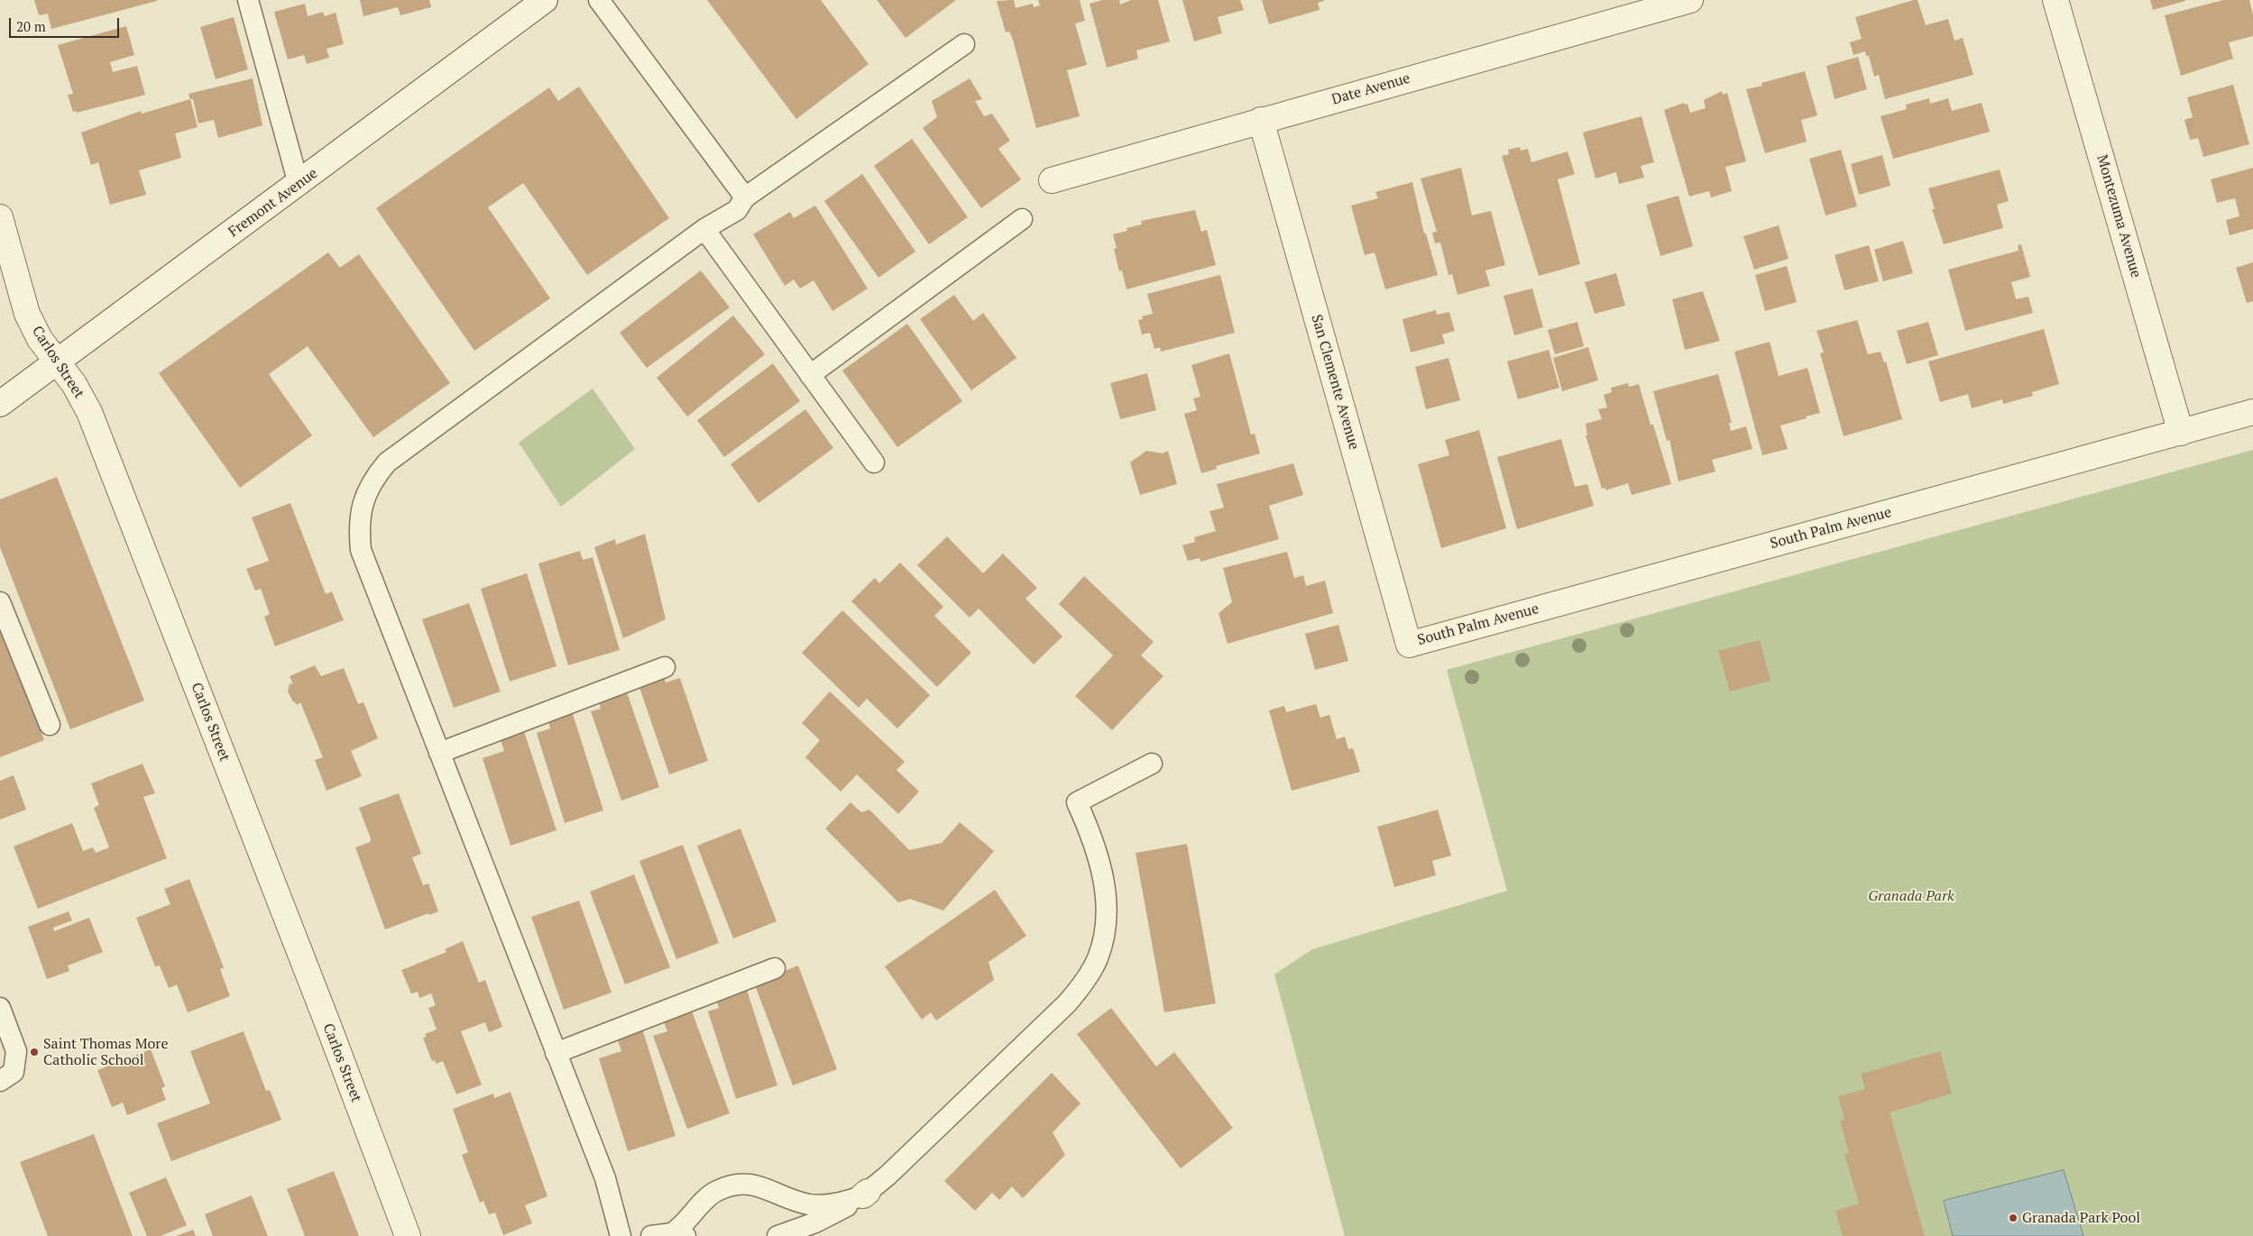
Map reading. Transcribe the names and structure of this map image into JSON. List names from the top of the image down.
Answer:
{
  "streets": {
    "street": [
      "Date Avenue",
      "Fremont Avenue",
      "Montezuma Avenue",
      "Carlos Street",
      "San Clemente Avenue",
      "South Palm Avenue"
    ]
  },
  "crossings": [
    ["Date Avenue", "San Clemente Avenue"],
    ["Fremont Avenue", "Carlos Street"],
    ["Montezuma Avenue", "South Palm Avenue"],
    ["San Clemente Avenue", "South Palm Avenue"]
  ],
  "parks": ["Granada Park"],
  "places": ["Saint Thomas More Catholic School", "Granada Park Pool"],
  "scale_bar": "20 m"
}
